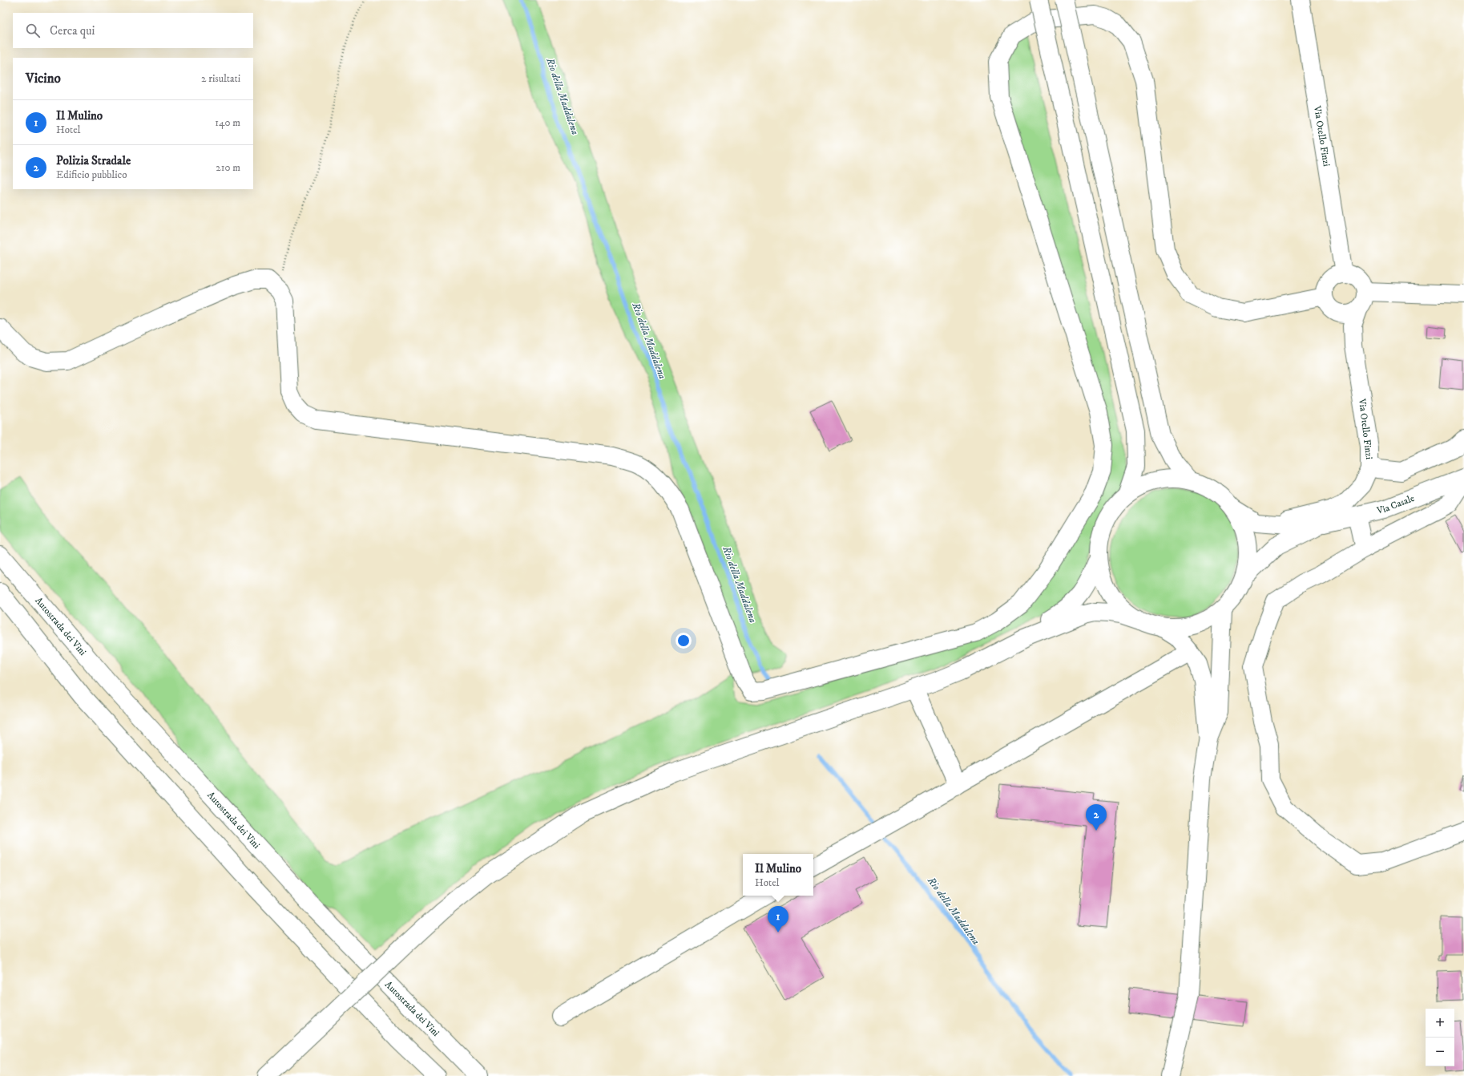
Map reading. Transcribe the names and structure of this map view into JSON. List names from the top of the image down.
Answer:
{
  "streets": {
    "main road": ["Via Otello Finzi", "Via Casale", "Autostrada dei Vini"]
  },
  "crossings": [
    ["Via Otello Finzi", "Via Casale"]
  ],
  "water": ["Rio della Maddalena"],
  "page": {
    "search": "Cerca qui",
    "heading": ["Vicino", "2 risultati"],
    "list": [
      {
        "mark": "1",
        "name": "Il Mulino",
        "note": "Hotel",
        "value": "140 m"
      },
      {
        "mark": "2",
        "name": "Polizia Stradale",
        "note": "Edificio pubblico",
        "value": "210 m"
      }
    ],
    "pins": ["2", "1"],
    "popup": ["Il Mulino", "Hotel"],
    "map_buttons": ["+", "−"]
  }
}
